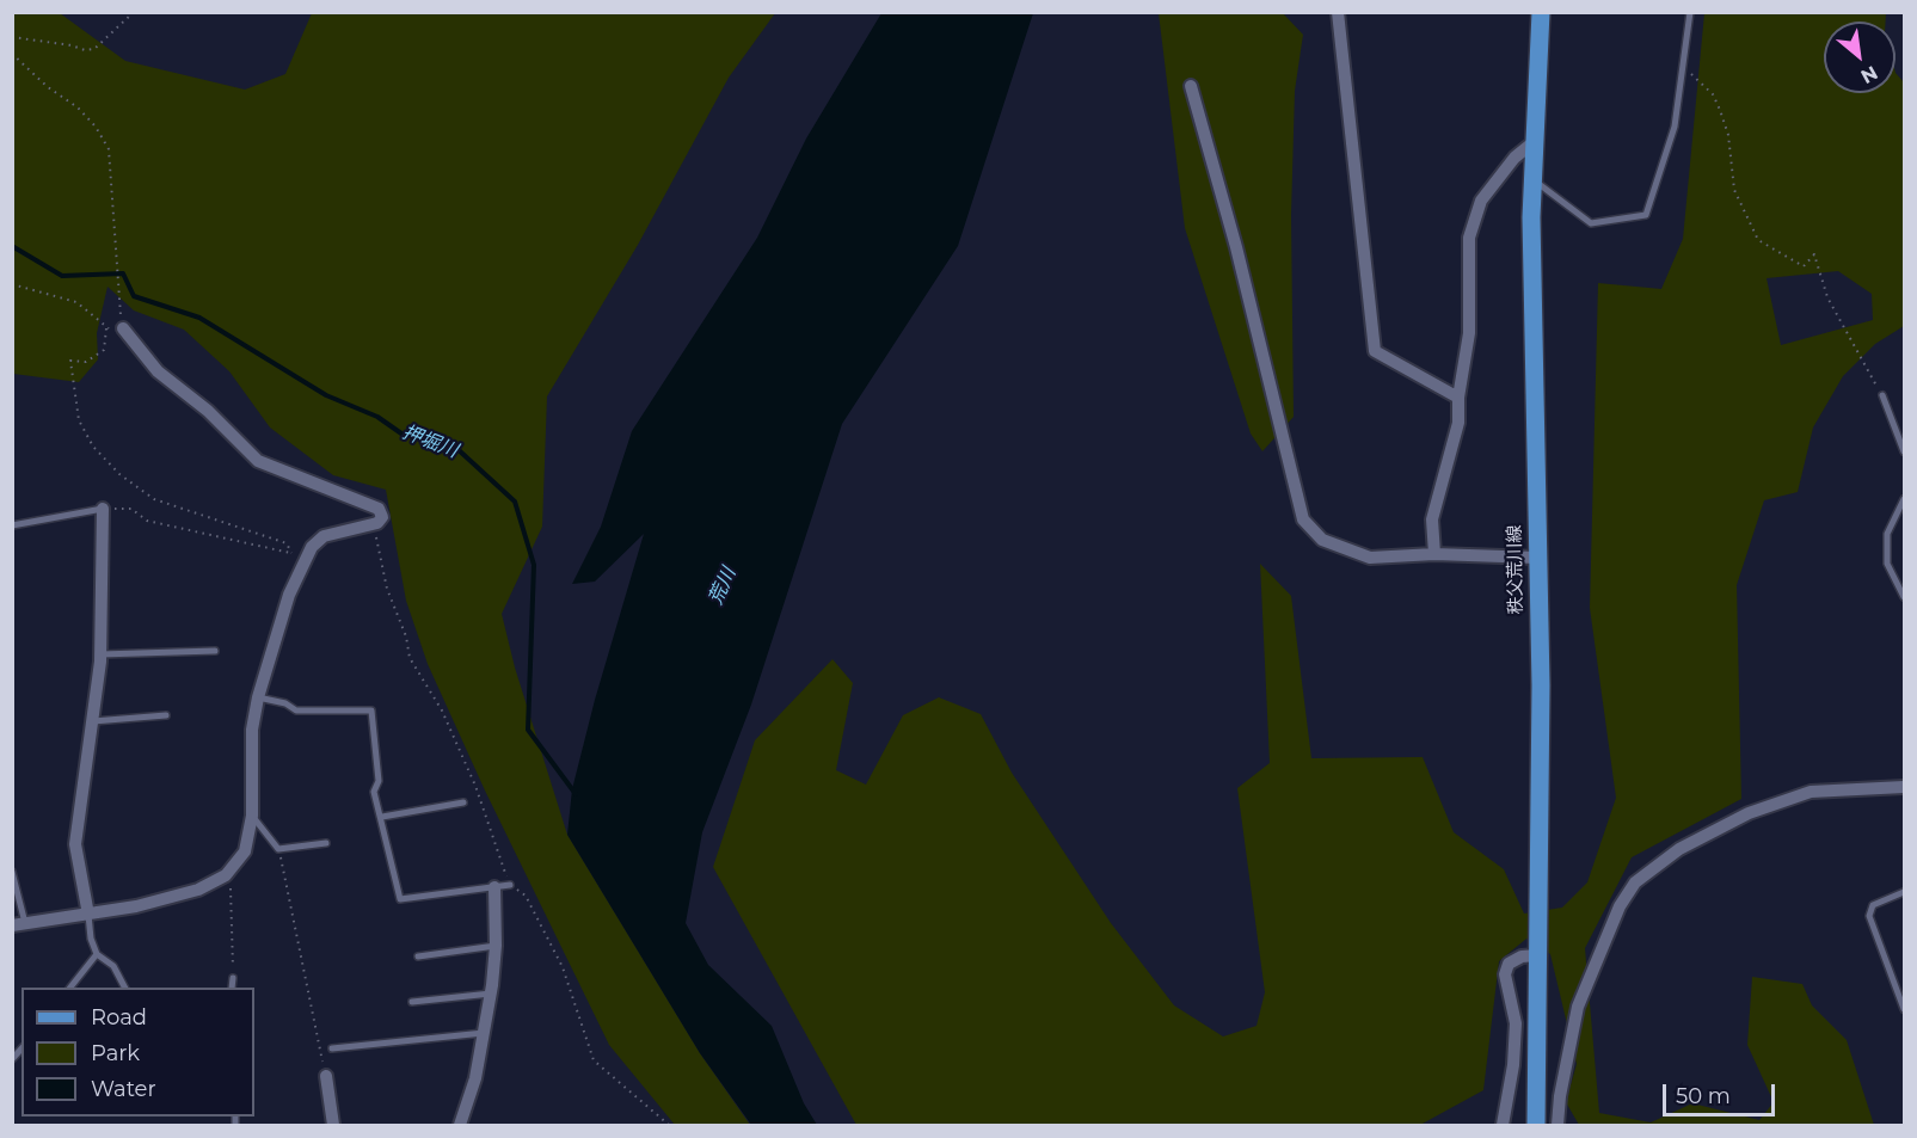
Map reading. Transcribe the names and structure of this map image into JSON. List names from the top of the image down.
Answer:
{
  "streets": {
    "main road": ["秩父荒川線"]
  },
  "water": ["押堀川", "荒川"],
  "legend": ["Road", "Park", "Water"],
  "scale_bar": "50 m",
  "north": "bottom right"
}
